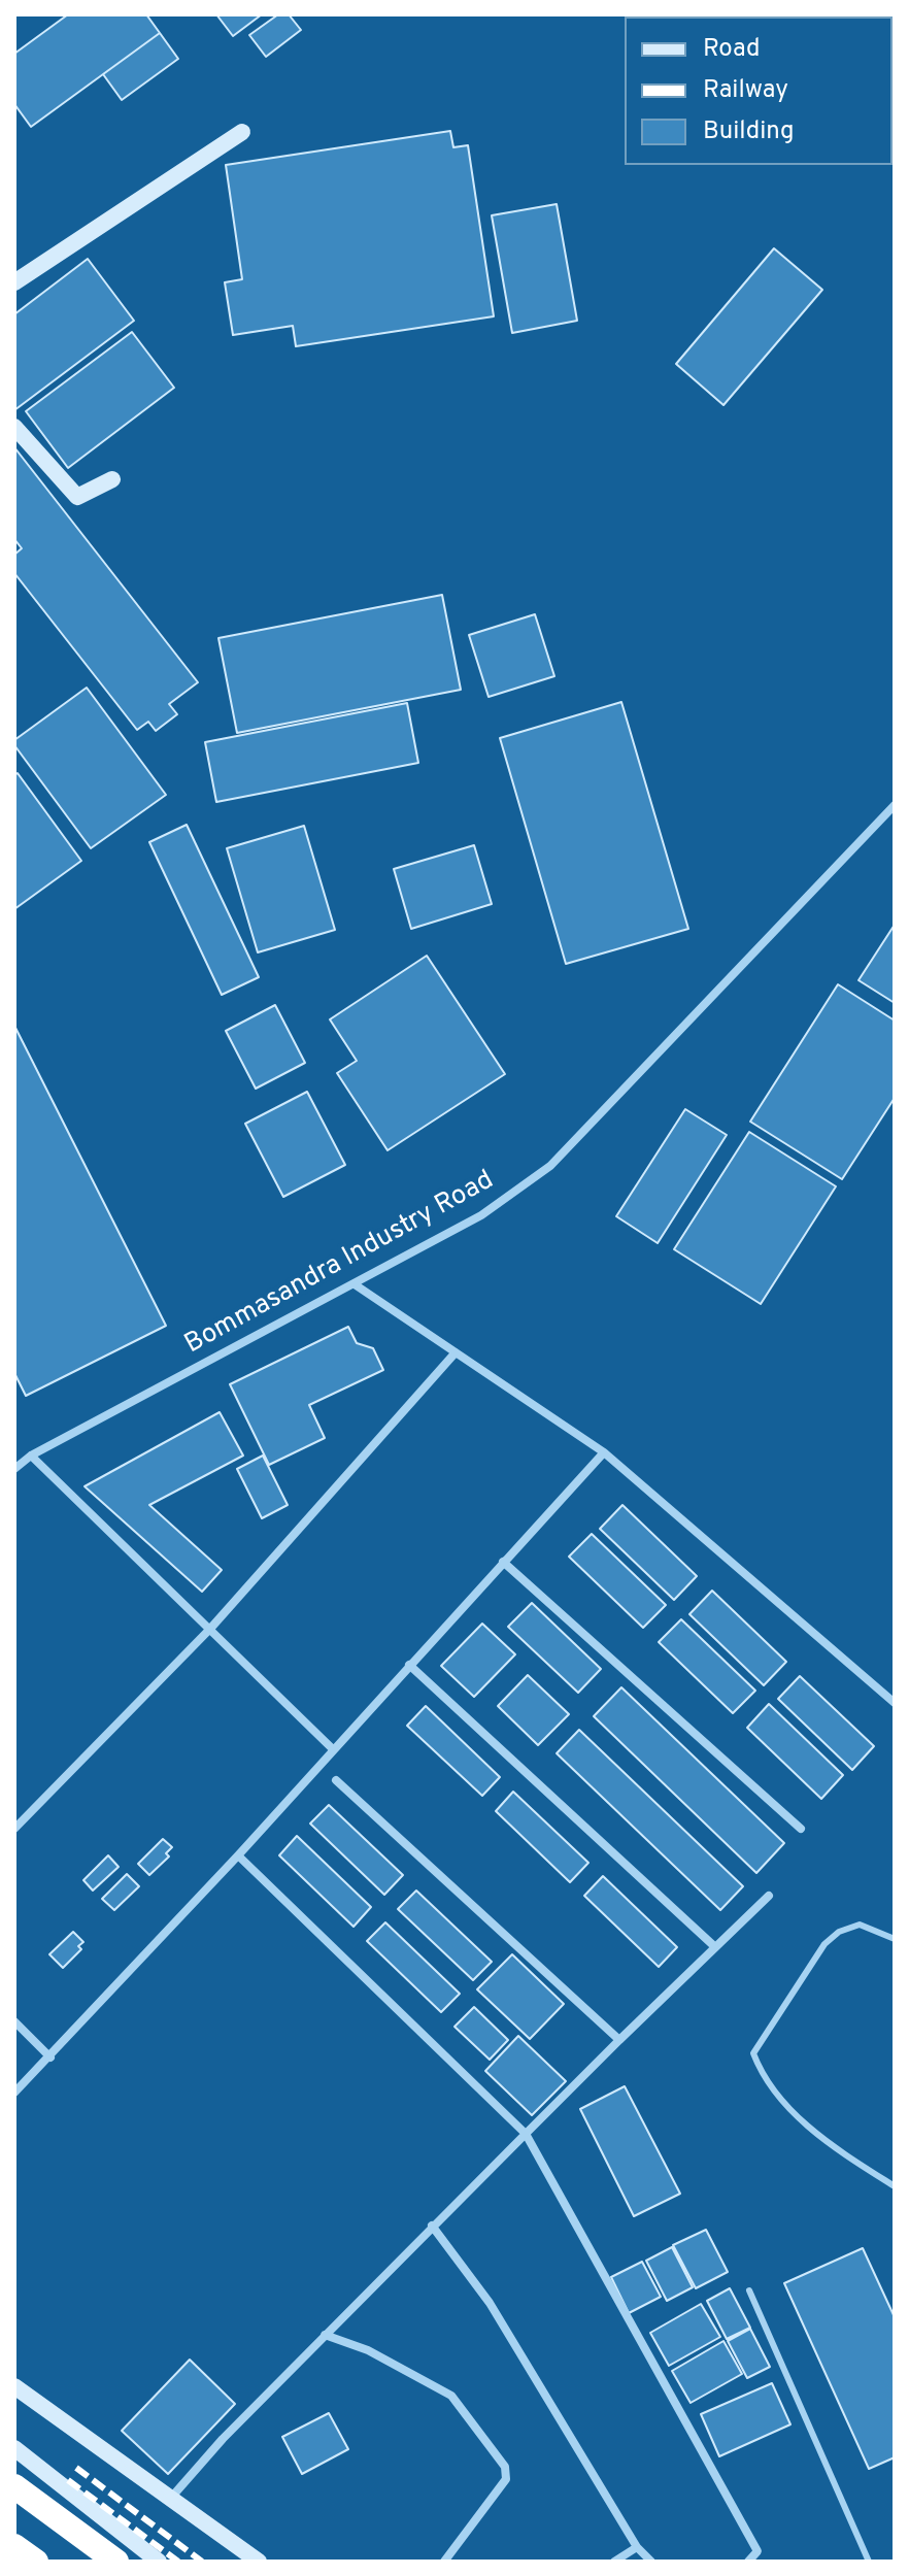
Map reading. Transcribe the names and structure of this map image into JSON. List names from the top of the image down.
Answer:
{
  "streets": {
    "street": ["Bommasandra Industry Road"]
  },
  "legend": ["Road", "Railway", "Building"]
}
